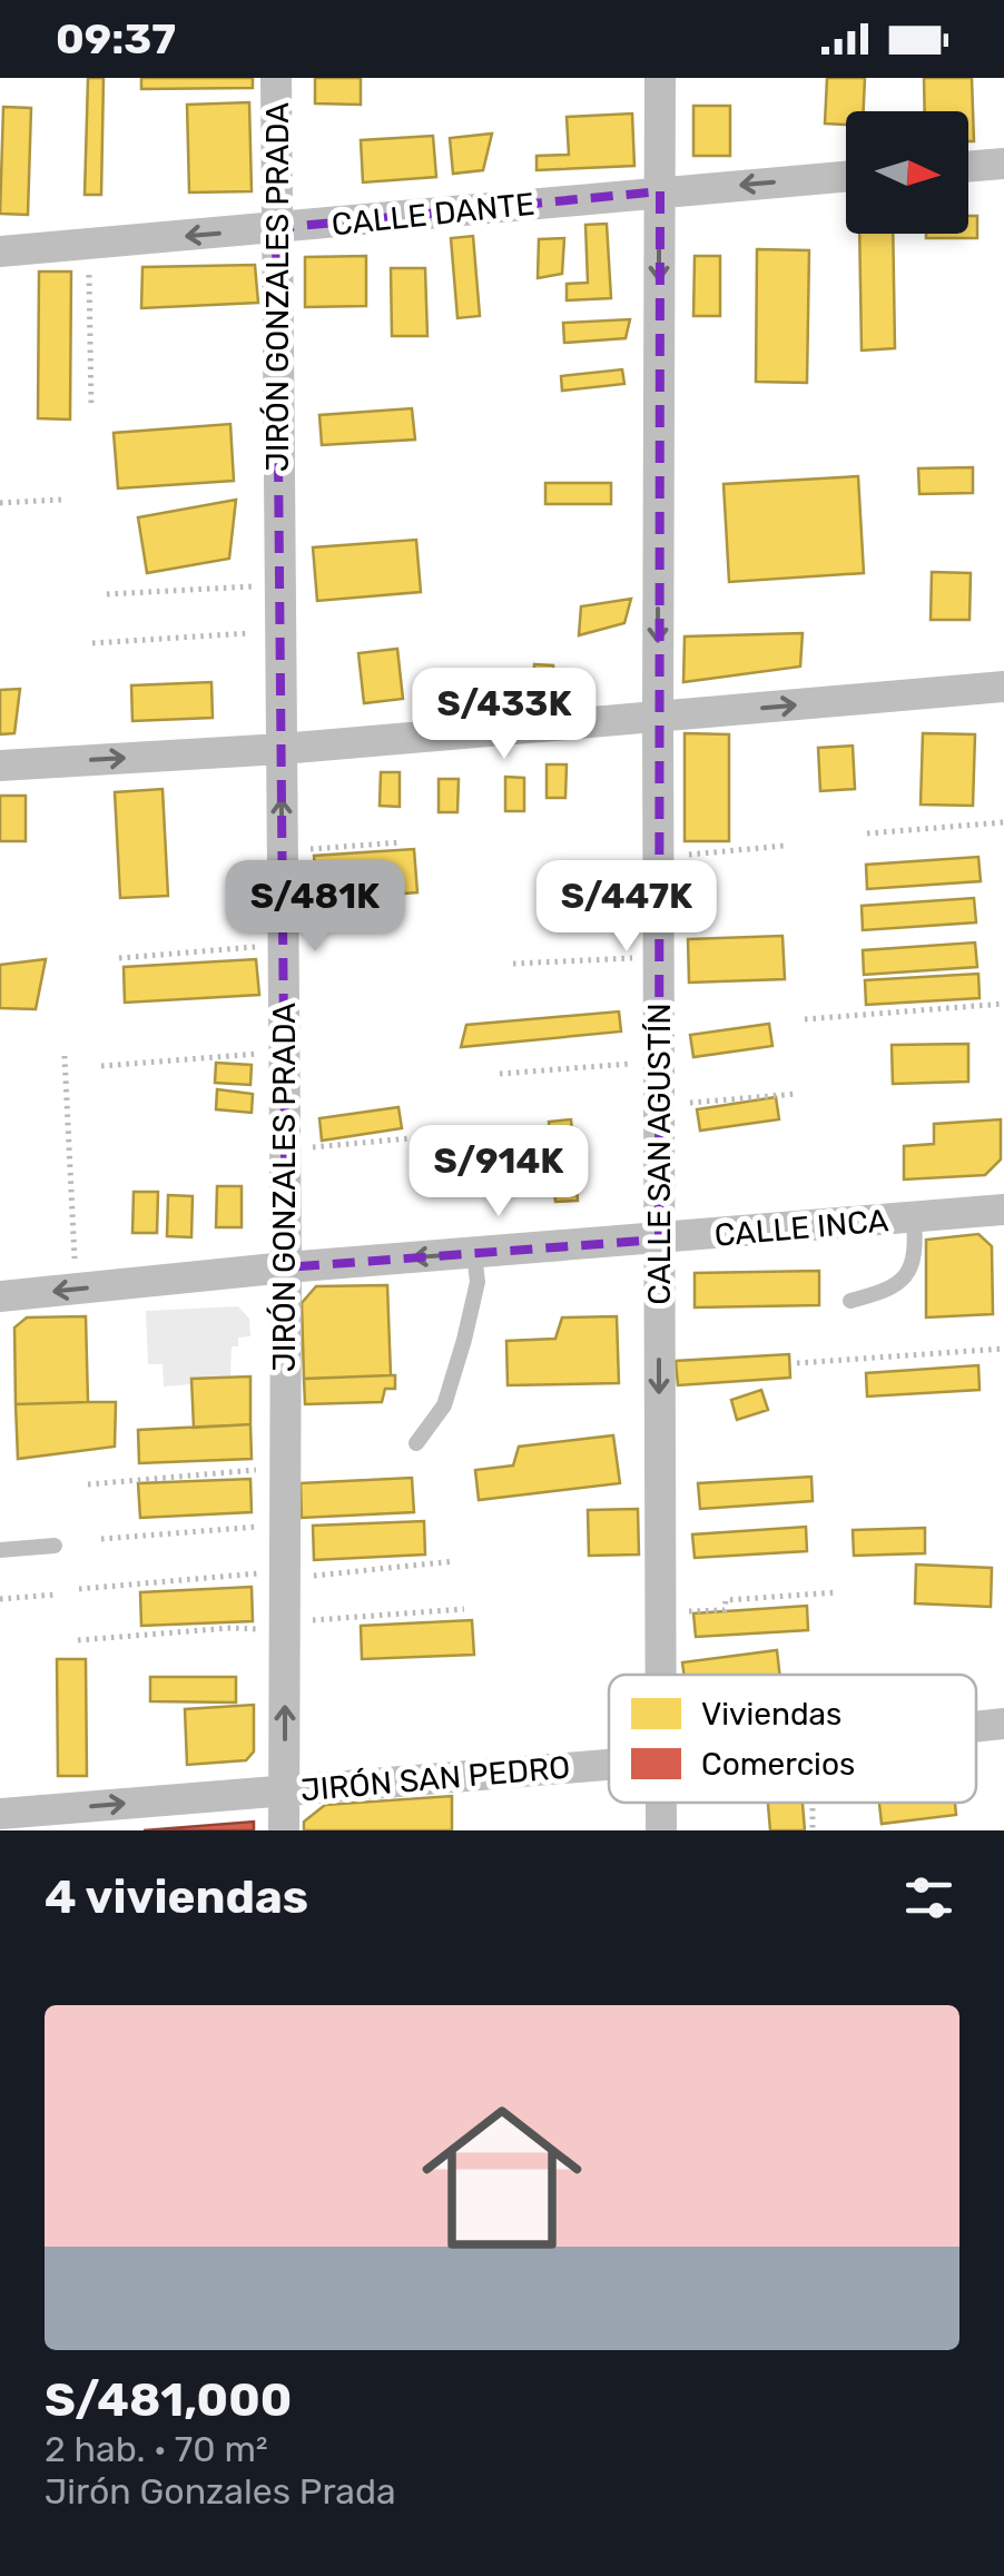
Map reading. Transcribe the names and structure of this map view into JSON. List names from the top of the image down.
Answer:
{
  "streets": {
    "street": [
      "CALLE DANTE",
      "JIRÓN GONZALES PRADA",
      "CALLE SAN AGUSTÍN",
      "CALLE INCA",
      "JIRÓN SAN PEDRO"
    ]
  },
  "crossings": [
    ["CALLE DANTE", "JIRÓN GONZALES PRADA"],
    ["CALLE DANTE", "CALLE SAN AGUSTÍN"],
    ["JIRÓN GONZALES PRADA", "CALLE INCA"],
    ["JIRÓN GONZALES PRADA", "JIRÓN SAN PEDRO"],
    ["CALLE SAN AGUSTÍN", "CALLE INCA"]
  ],
  "one_way": ["CALLE DANTE", "CALLE SAN AGUSTÍN", "JIRÓN SAN PEDRO"],
  "legend": ["Viviendas", "Comercios"],
  "north": "right",
  "page": {
    "status": "09:37",
    "price": [
      "S/433K",
      "S/481K",
      "S/447K",
      "S/914K"
    ],
    "heading": "4 viviendas",
    "list": [
      {
        "name": "S/481,000",
        "note": "2 hab. · 70 m² · Jirón Gonzales Prada"
      }
    ]
  }
}
